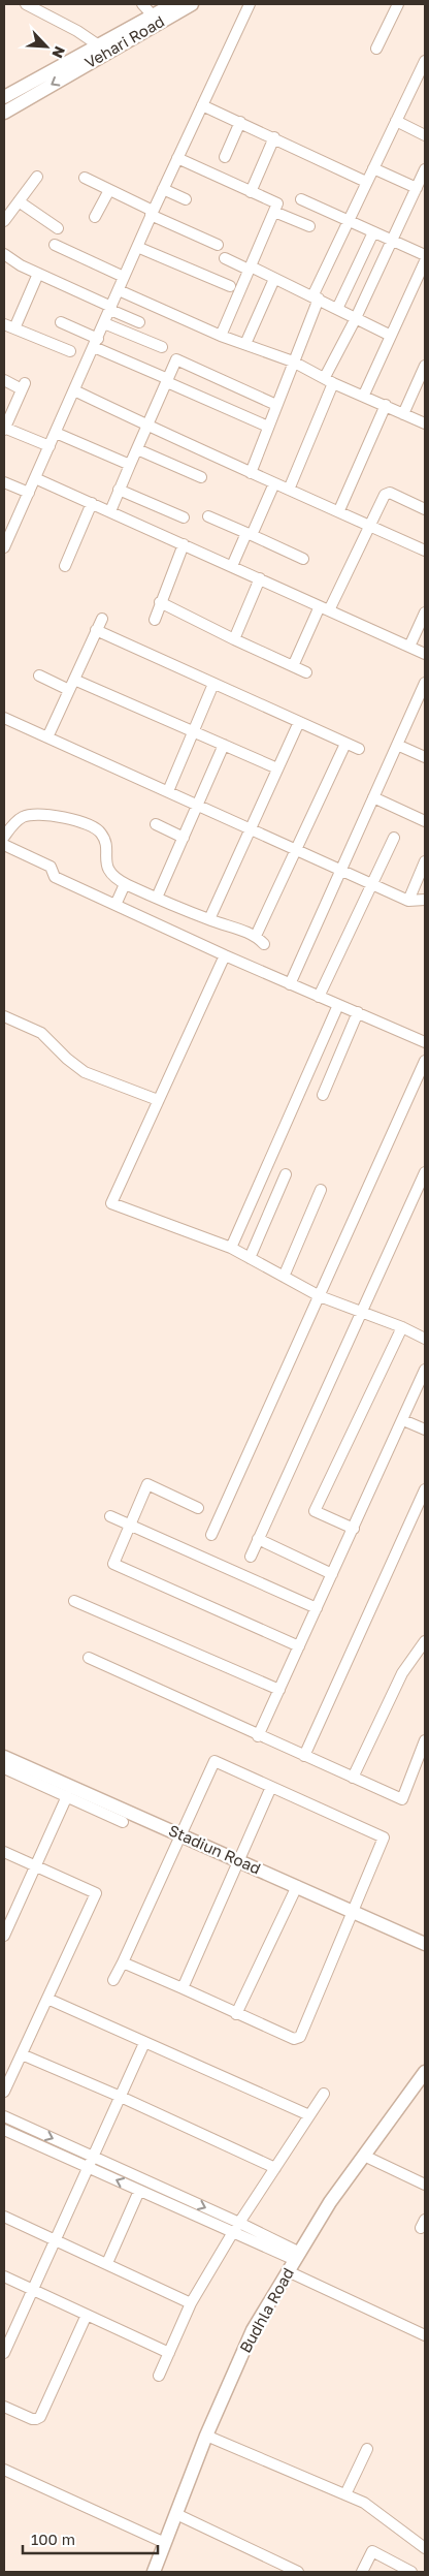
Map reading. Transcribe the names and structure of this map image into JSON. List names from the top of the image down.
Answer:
{
  "streets": {
    "main road": ["Vehari Road", "Stadiun Road", "Budhla Road"]
  },
  "scale_bar": "100 m",
  "north": "bottom right"
}
